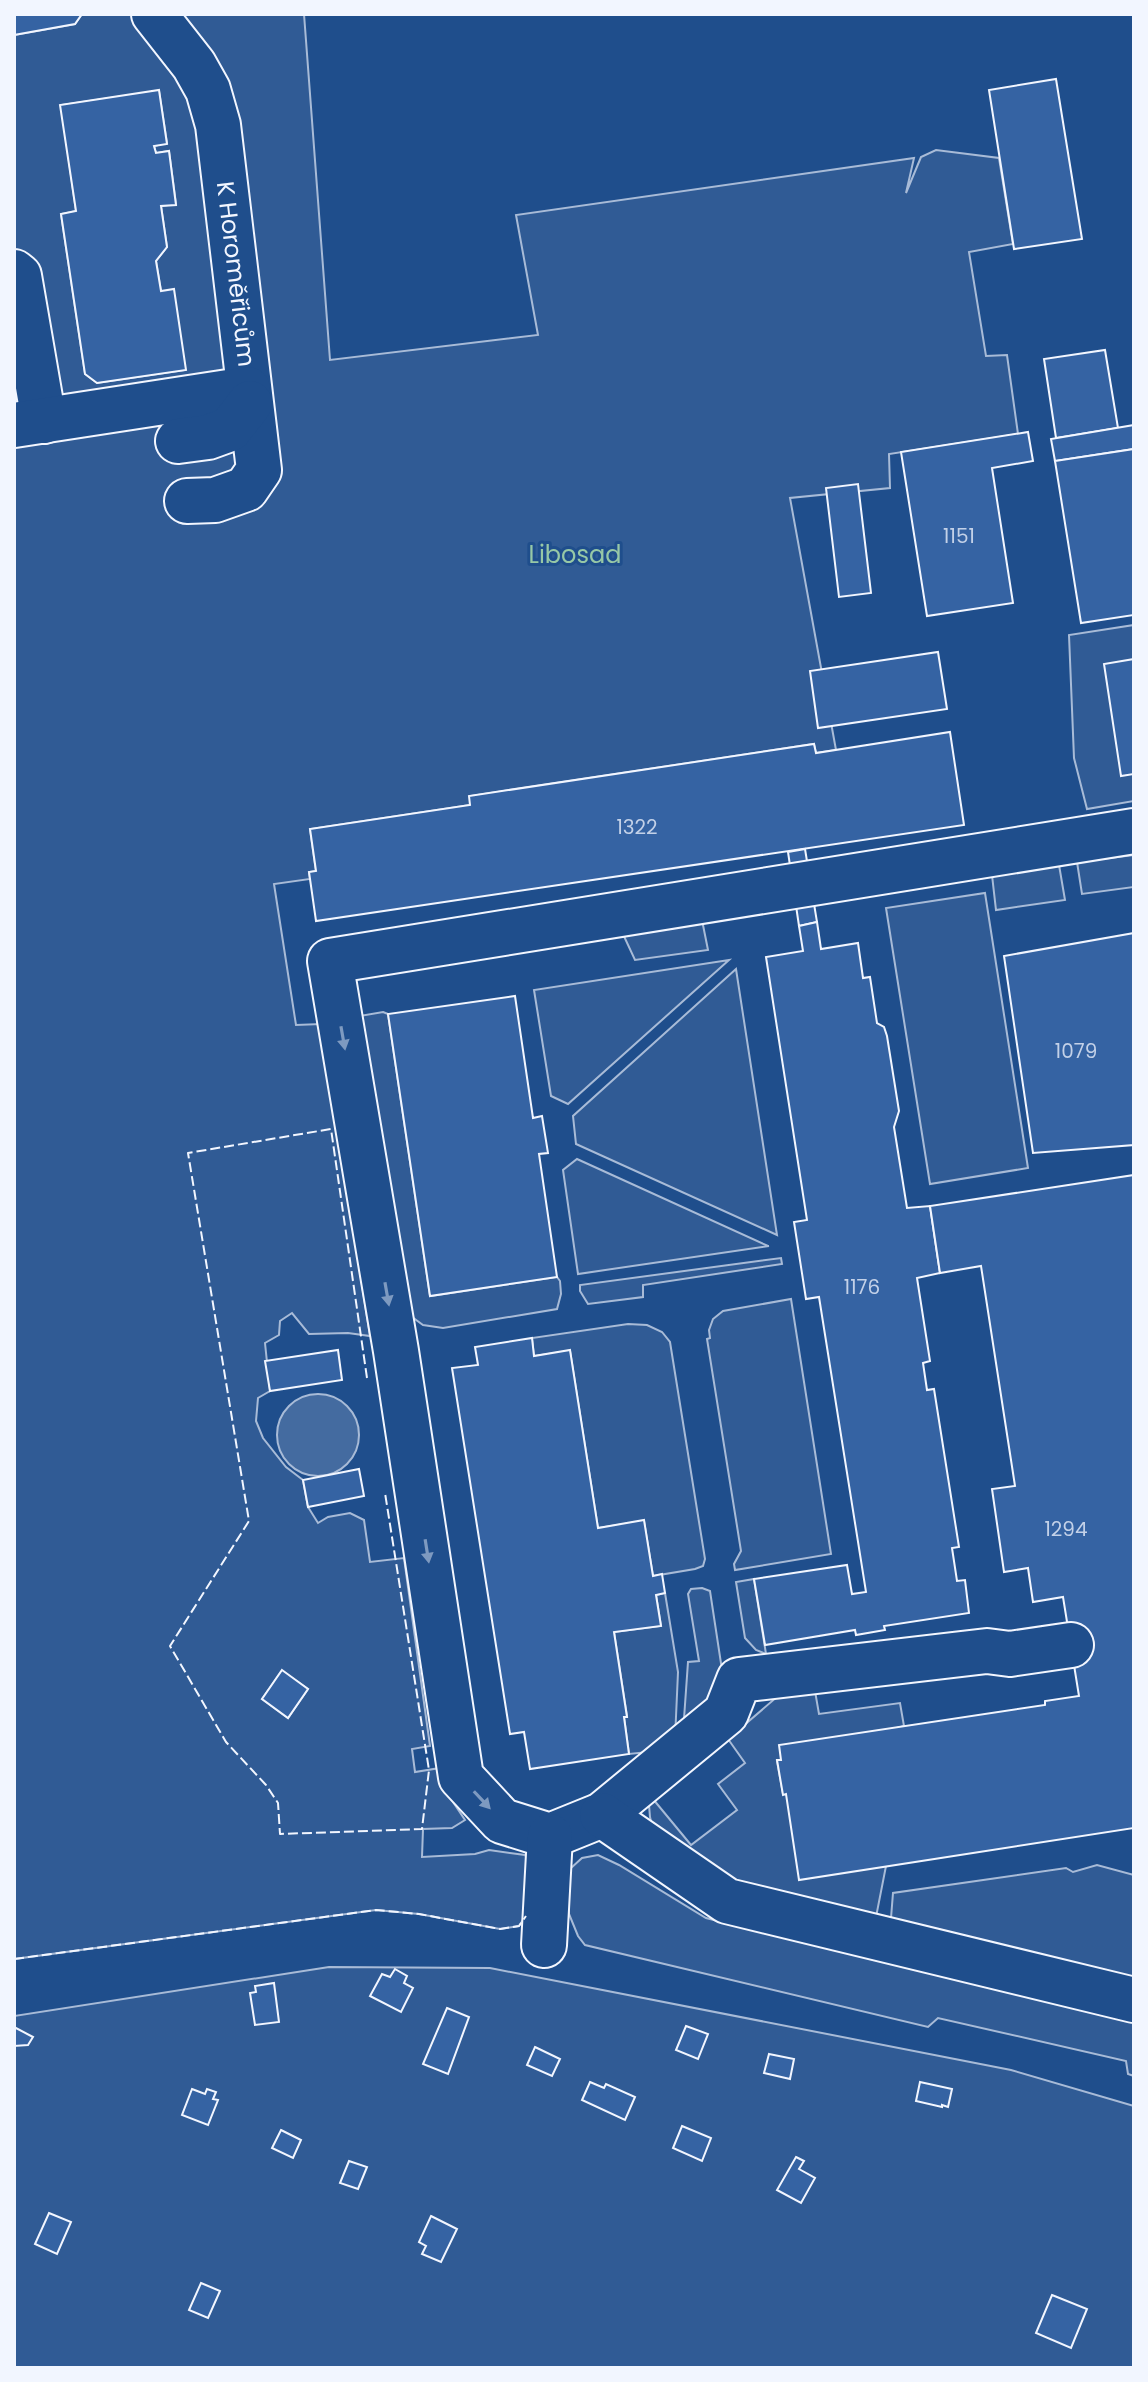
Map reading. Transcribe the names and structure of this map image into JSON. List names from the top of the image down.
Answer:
{
  "streets": {
    "street": ["K Horoměřicům"]
  },
  "parks": ["Libosad"],
  "house_numbers": [
    "1151",
    "1322",
    "1079",
    "1176",
    "1294"
  ]
}
